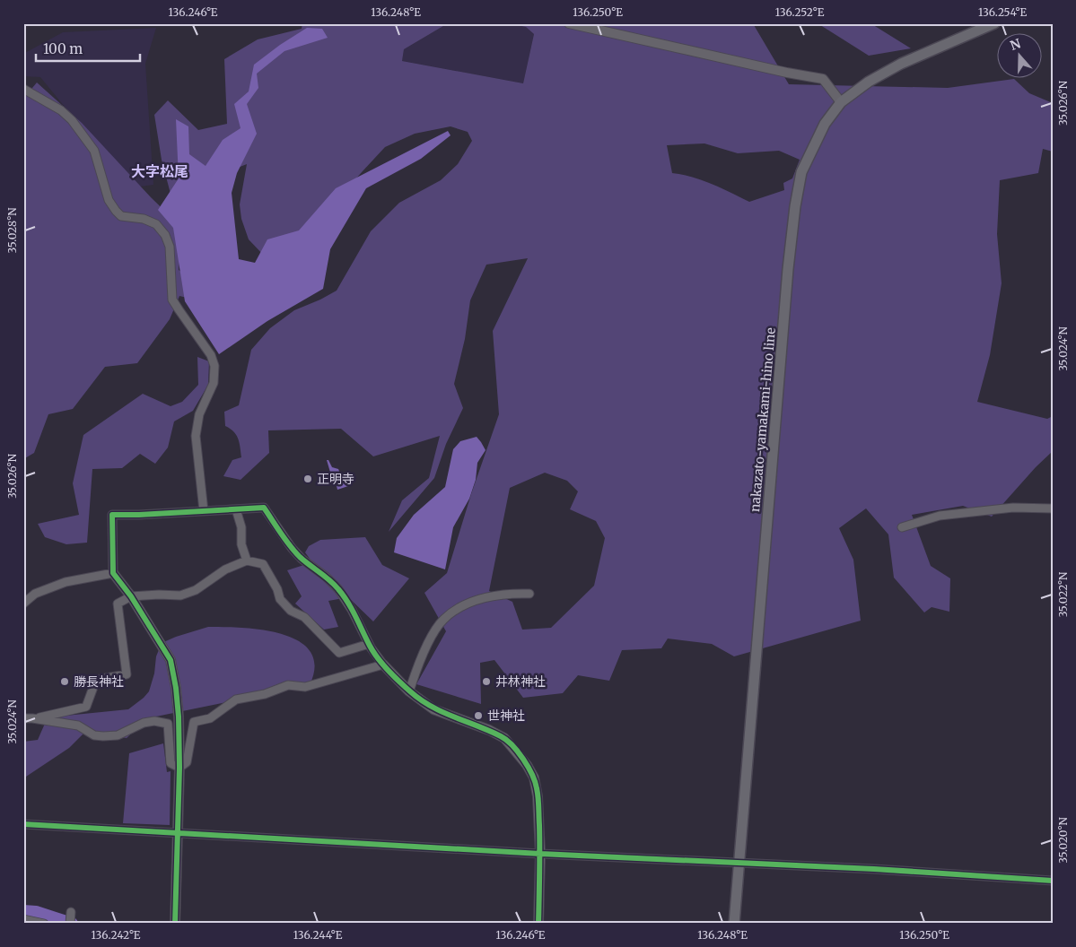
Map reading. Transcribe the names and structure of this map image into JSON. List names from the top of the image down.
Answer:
{
  "streets": {
    "main road": ["nakazato-yamakami-hino line"]
  },
  "districts": ["大字松尾"],
  "places": [
    "正明寺",
    "勝長神社",
    "井林神社",
    "世神社"
  ],
  "scale_bar": "100 m",
  "north": "top",
  "coordinates": [
    "136.246°E",
    "136.248°E",
    "136.250°E",
    "136.252°E",
    "136.254°E",
    "35.026°N",
    "35.028°N",
    "35.024°N",
    "35.022°N",
    "35.020°N",
    "136.242°E",
    "136.244°E"
  ]
}
